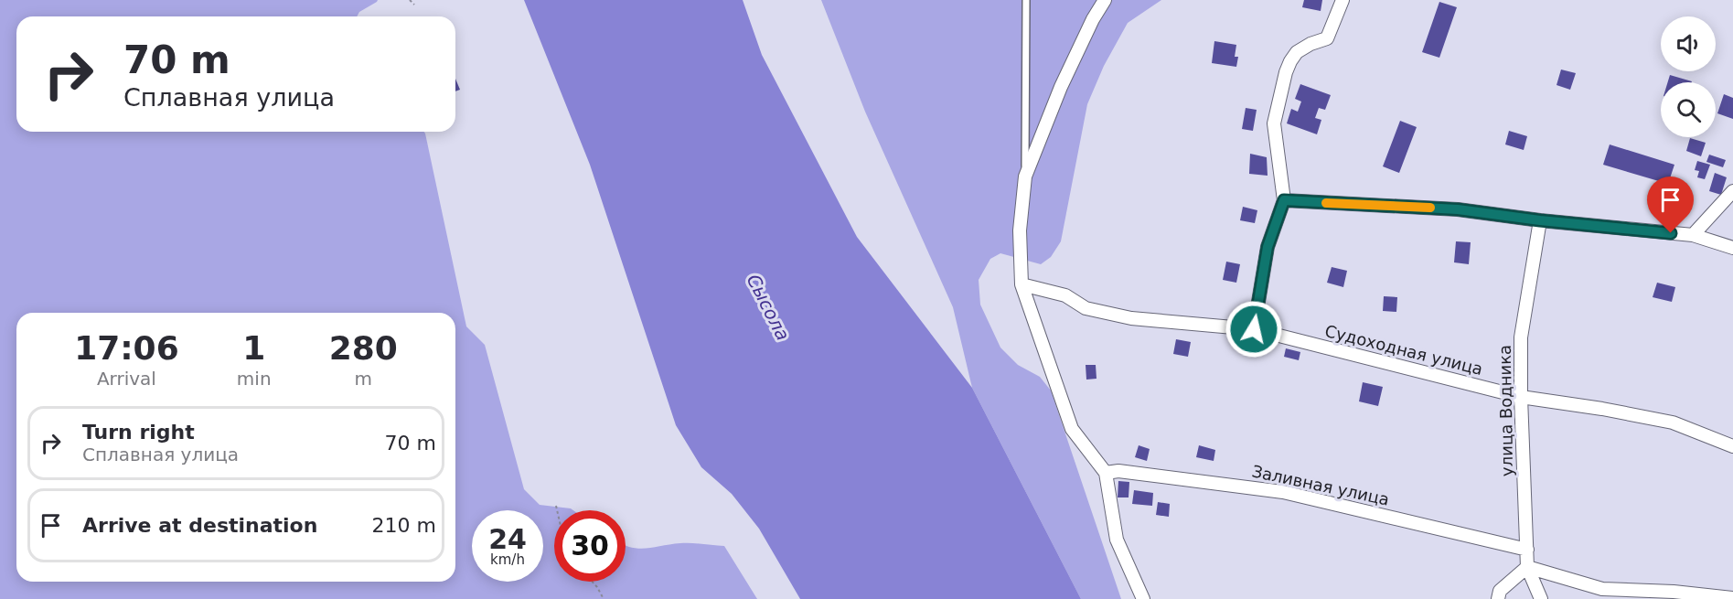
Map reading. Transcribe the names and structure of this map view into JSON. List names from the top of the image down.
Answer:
{
  "streets": {
    "street": ["Судоходная улица", "улица Водника", "Заливная улица"]
  },
  "crossings": [
    ["Судоходная улица", "улица Водника"],
    ["улица Водника", "Заливная улица"]
  ],
  "water": ["Сысола"],
  "page": {
    "turn": ["70 m", "Сплавная улица"],
    "eta": [
      "17:06",
      "Arrival",
      "1",
      "min",
      "280",
      "m"
    ],
    "list": [
      {
        "name": "Turn right",
        "note": "Сплавная улица",
        "value": "70 m"
      },
      {
        "name": "Arrive at destination",
        "value": "210 m"
      }
    ],
    "speed": "24 km/h",
    "limit": "30"
  }
}
